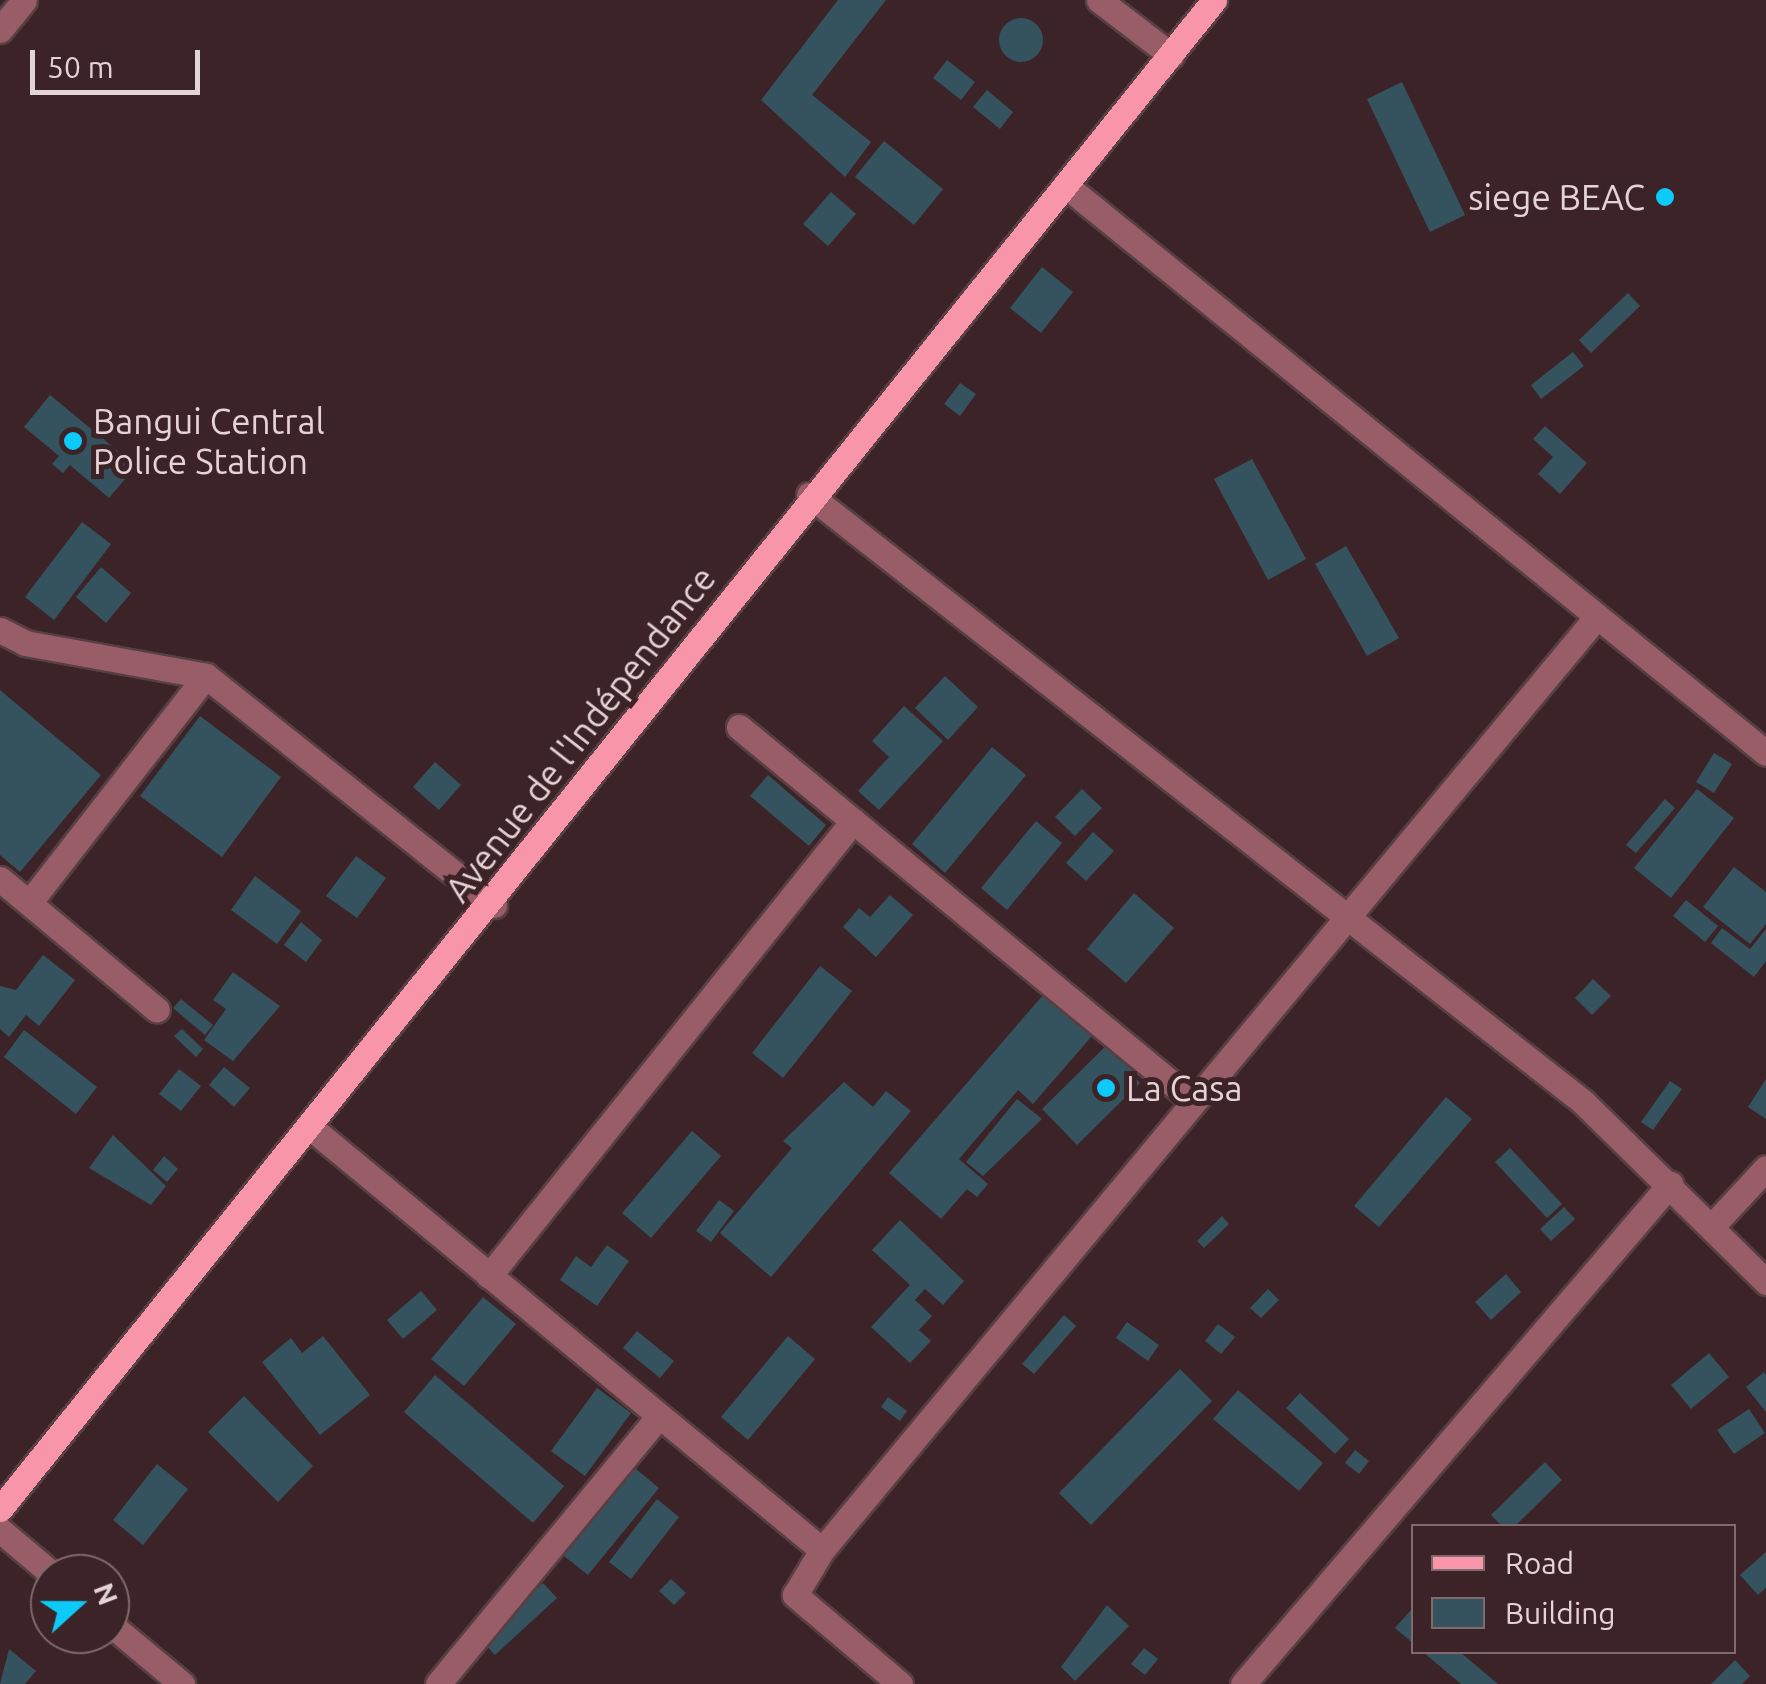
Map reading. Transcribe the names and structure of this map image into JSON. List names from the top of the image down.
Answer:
{
  "streets": {
    "main road": ["Avenue de l'Indépendance"]
  },
  "places": ["siege BEAC", "Bangui Central Police Station", "La Casa"],
  "legend": ["Road", "Building"],
  "scale_bar": "50 m",
  "north": "right"
}
